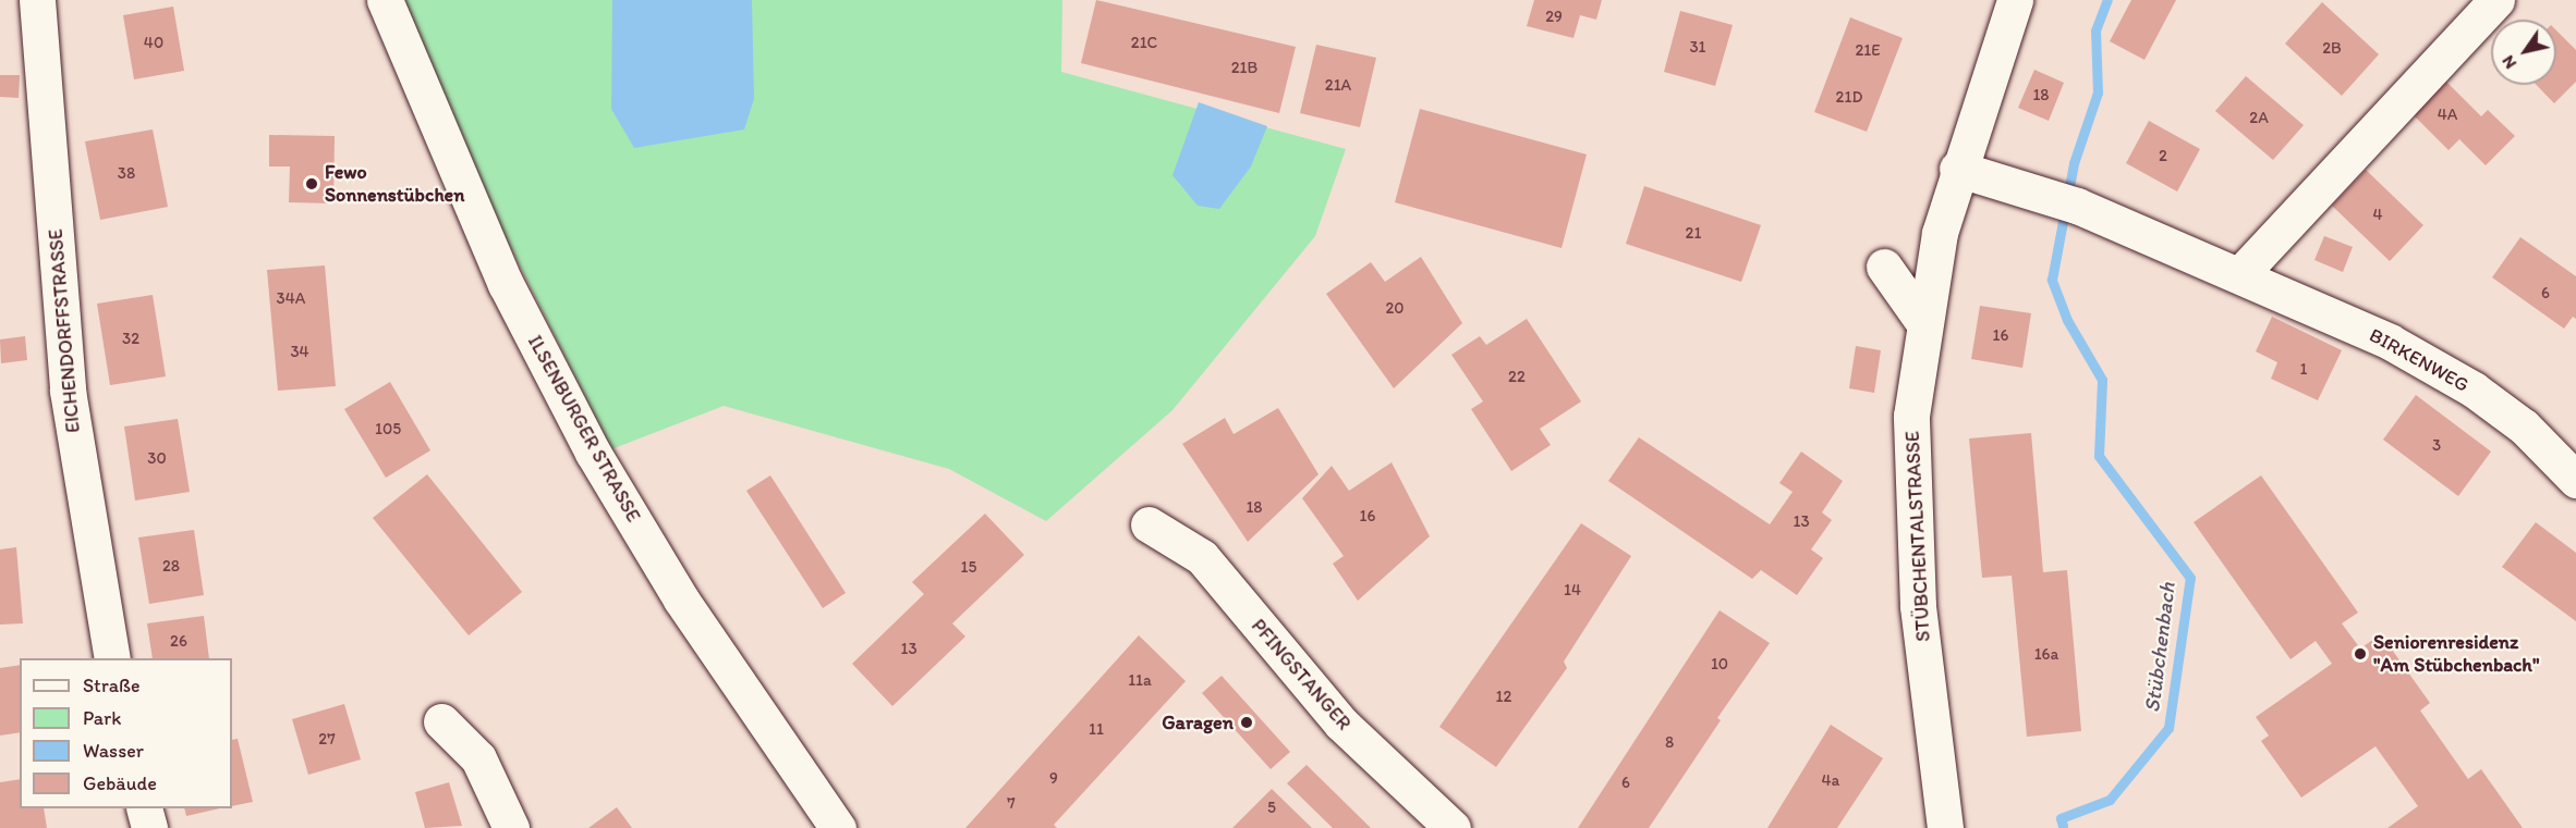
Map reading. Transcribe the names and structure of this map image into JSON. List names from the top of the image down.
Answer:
{
  "streets": {
    "street": [
      "EICHENDORFFSTRASSE",
      "BIRKENWEG",
      "ILSENBURGER STRASSE",
      "STÜBCHENTALSTRASSE",
      "PFINGSTANGER"
    ]
  },
  "crossings": [
    ["BIRKENWEG", "STÜBCHENTALSTRASSE"]
  ],
  "water": ["Stübchenbach"],
  "places": ["Fewo Sonnenstübchen", "Seniorenresidenz \"Am Stübchenbach\"", "Garagen"],
  "house_numbers": [
    "29",
    "40",
    "21C",
    "31",
    "2B",
    "21E",
    "21B",
    "21A",
    "18",
    "21D",
    "4A",
    "2A",
    "2",
    "38",
    "4",
    "21",
    "6",
    "34A",
    "20",
    "16",
    "32",
    "34",
    "1",
    "22",
    "105",
    "3",
    "30",
    "18",
    "16",
    "13",
    "28",
    "15",
    "14",
    "26",
    "13",
    "16a",
    "10",
    "11a",
    "12",
    "11",
    "27",
    "8",
    "9",
    "4a",
    "6",
    "7",
    "5"
  ],
  "legend": [
    "Straße",
    "Park",
    "Wasser",
    "Gebäude"
  ],
  "north": "bottom left"
}
